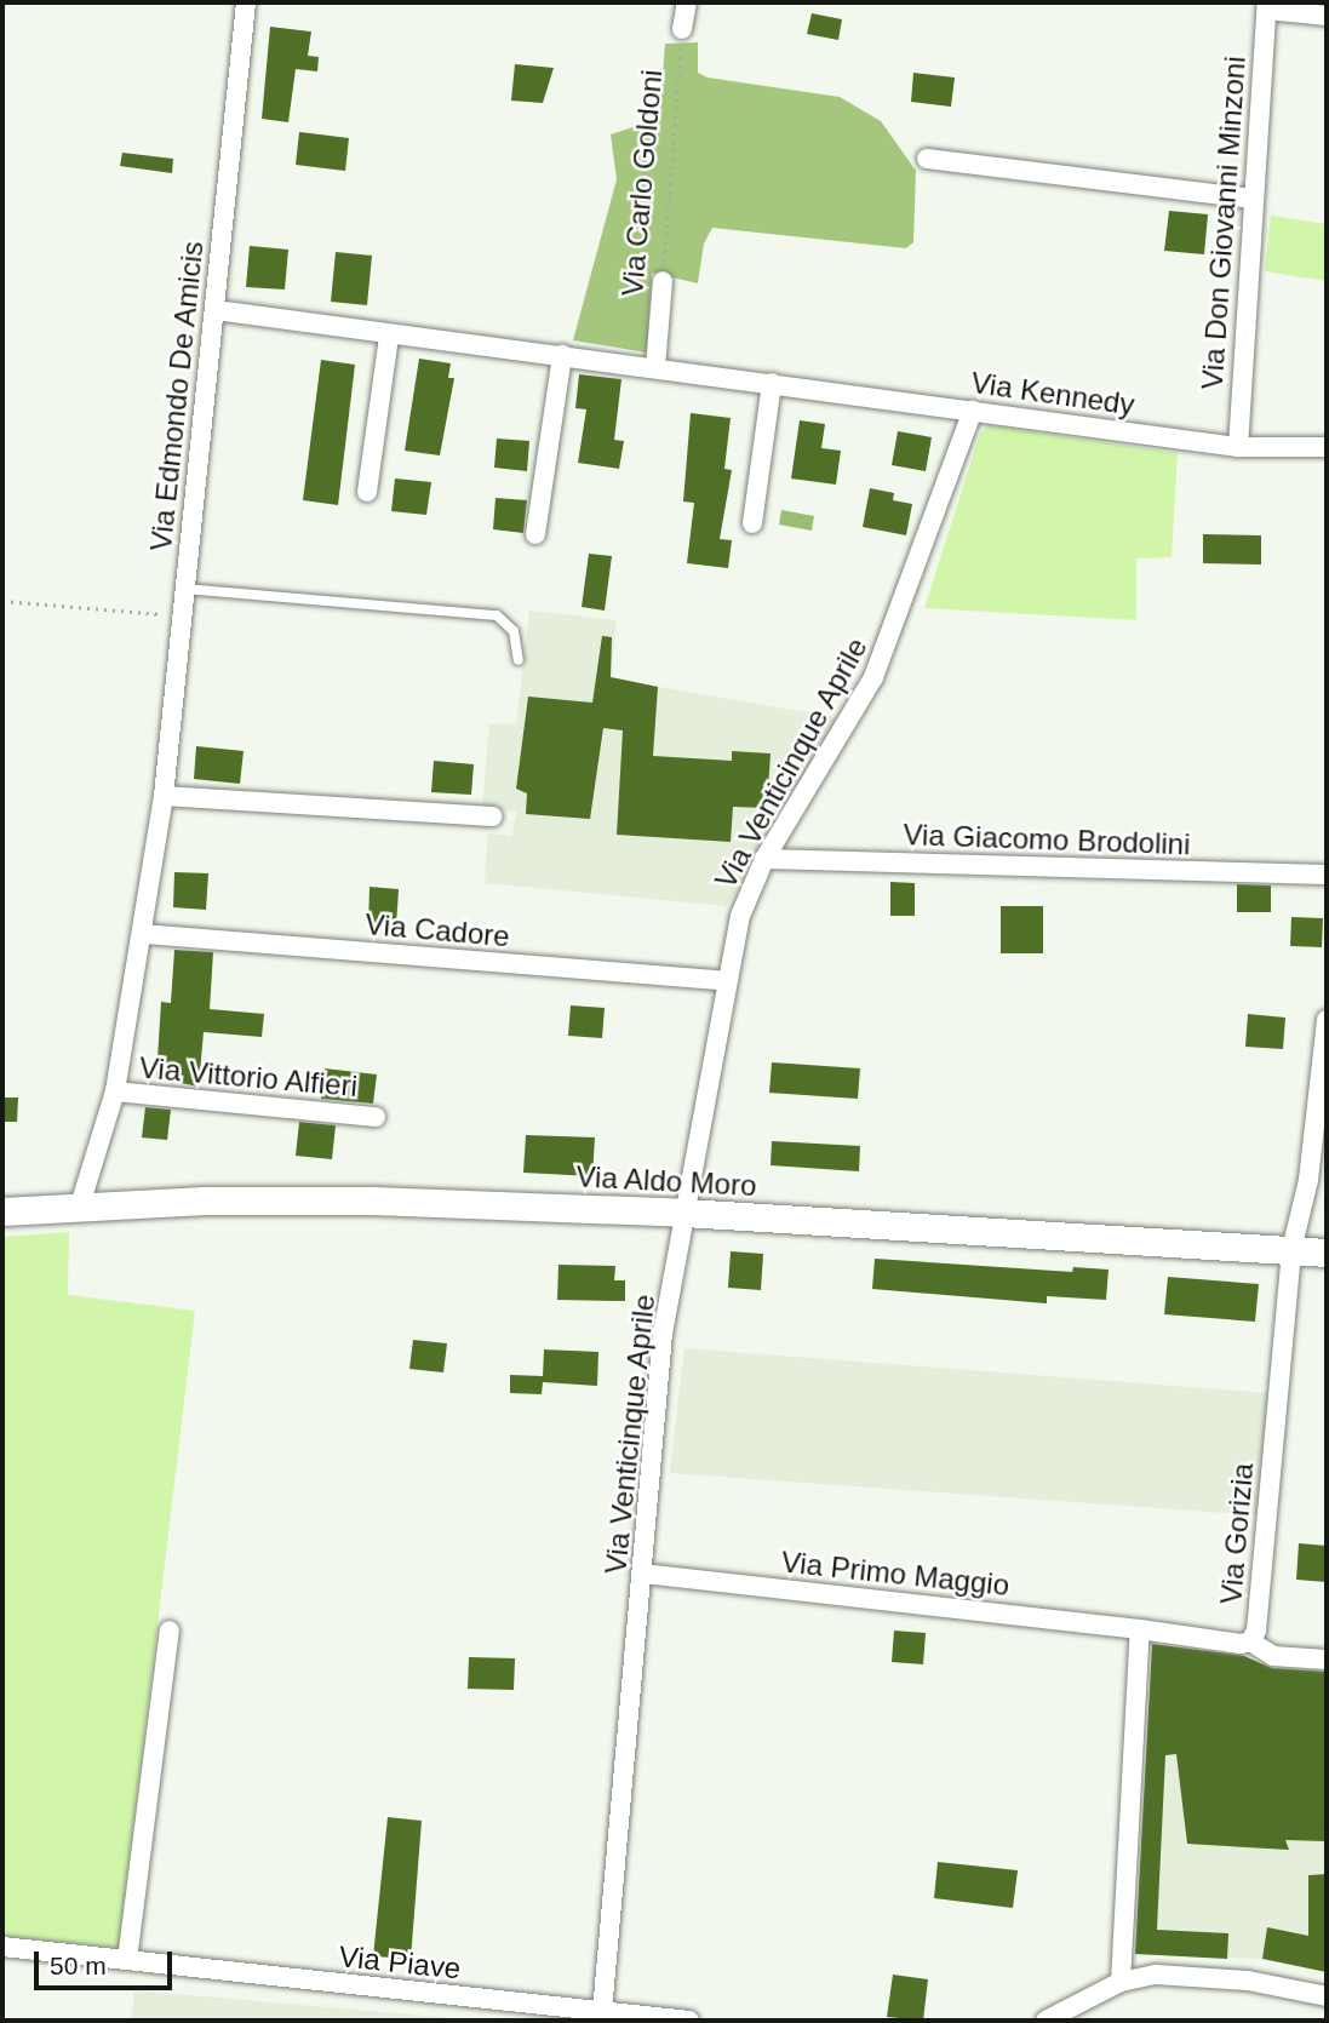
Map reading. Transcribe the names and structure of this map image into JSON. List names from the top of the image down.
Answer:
{
  "streets": {
    "main road": ["Via Aldo Moro"],
    "street": [
      "Via Carlo Goldoni",
      "Via Don Giovanni Minzoni",
      "Via Kennedy",
      "Via Edmondo De Amicis",
      "Via Venticinque Aprile",
      "Via Giacomo Brodolini",
      "Via Cadore",
      "Via Vittorio Alfieri",
      "Via Gorizia",
      "Via Primo Maggio",
      "Via Piave"
    ]
  },
  "crossings": [
    ["Via Carlo Goldoni", "Via Kennedy"],
    ["Via Don Giovanni Minzoni", "Via Kennedy"],
    ["Via Kennedy", "Via Edmondo De Amicis"],
    ["Via Kennedy", "Via Venticinque Aprile"],
    ["Via Edmondo De Amicis", "Via Cadore"],
    ["Via Edmondo De Amicis", "Via Vittorio Alfieri"],
    ["Via Edmondo De Amicis", "Via Aldo Moro"],
    ["Via Venticinque Aprile", "Via Giacomo Brodolini"],
    ["Via Venticinque Aprile", "Via Cadore"],
    ["Via Venticinque Aprile", "Via Aldo Moro"],
    ["Via Venticinque Aprile", "Via Primo Maggio"],
    ["Via Venticinque Aprile", "Via Piave"],
    ["Via Aldo Moro", "Via Gorizia"],
    ["Via Gorizia", "Via Primo Maggio"]
  ],
  "scale_bar": "50 m"
}
